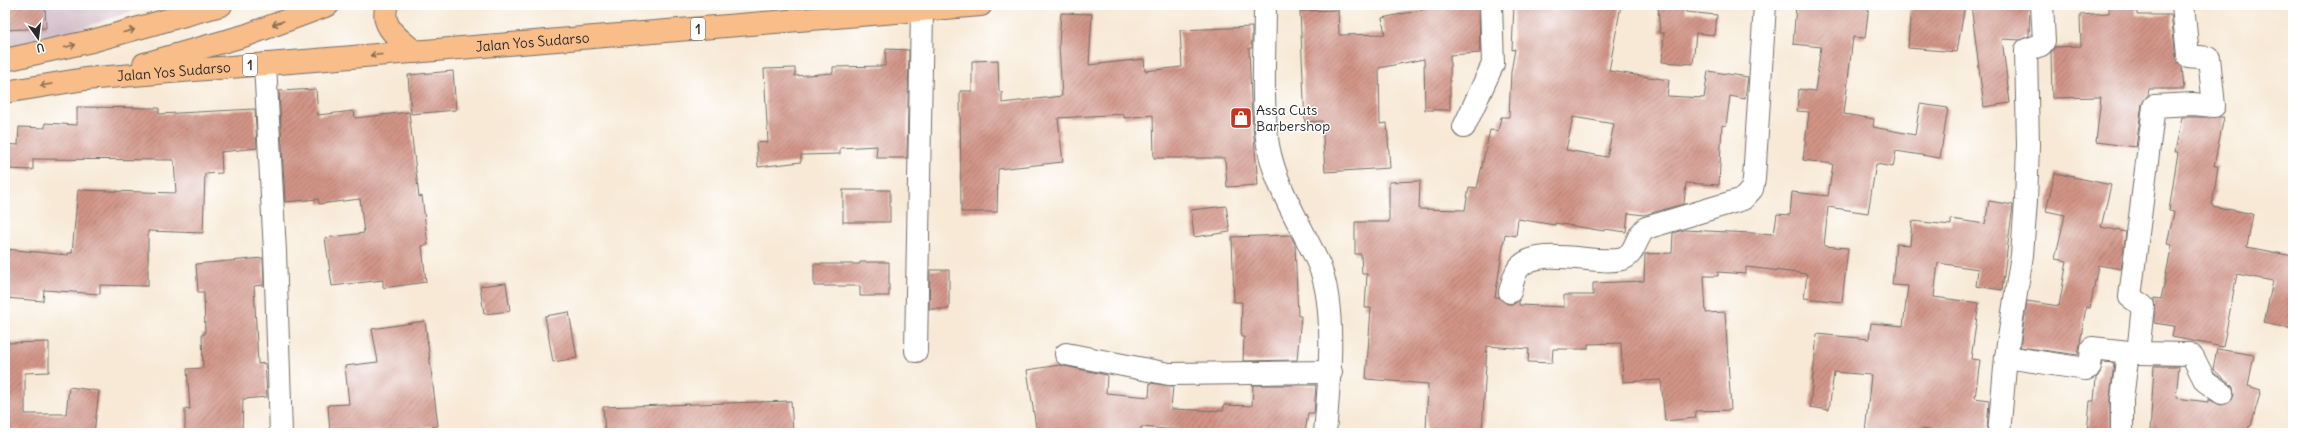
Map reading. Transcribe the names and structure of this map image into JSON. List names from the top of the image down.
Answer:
{
  "streets": {
    "highway": ["1", "Jalan Yos Sudarso"]
  },
  "crossings": [
    ["1", "Jalan Yos Sudarso"]
  ],
  "places": {
    "shop": ["Assa Cuts Barbershop"]
  },
  "north": "bottom"
}
